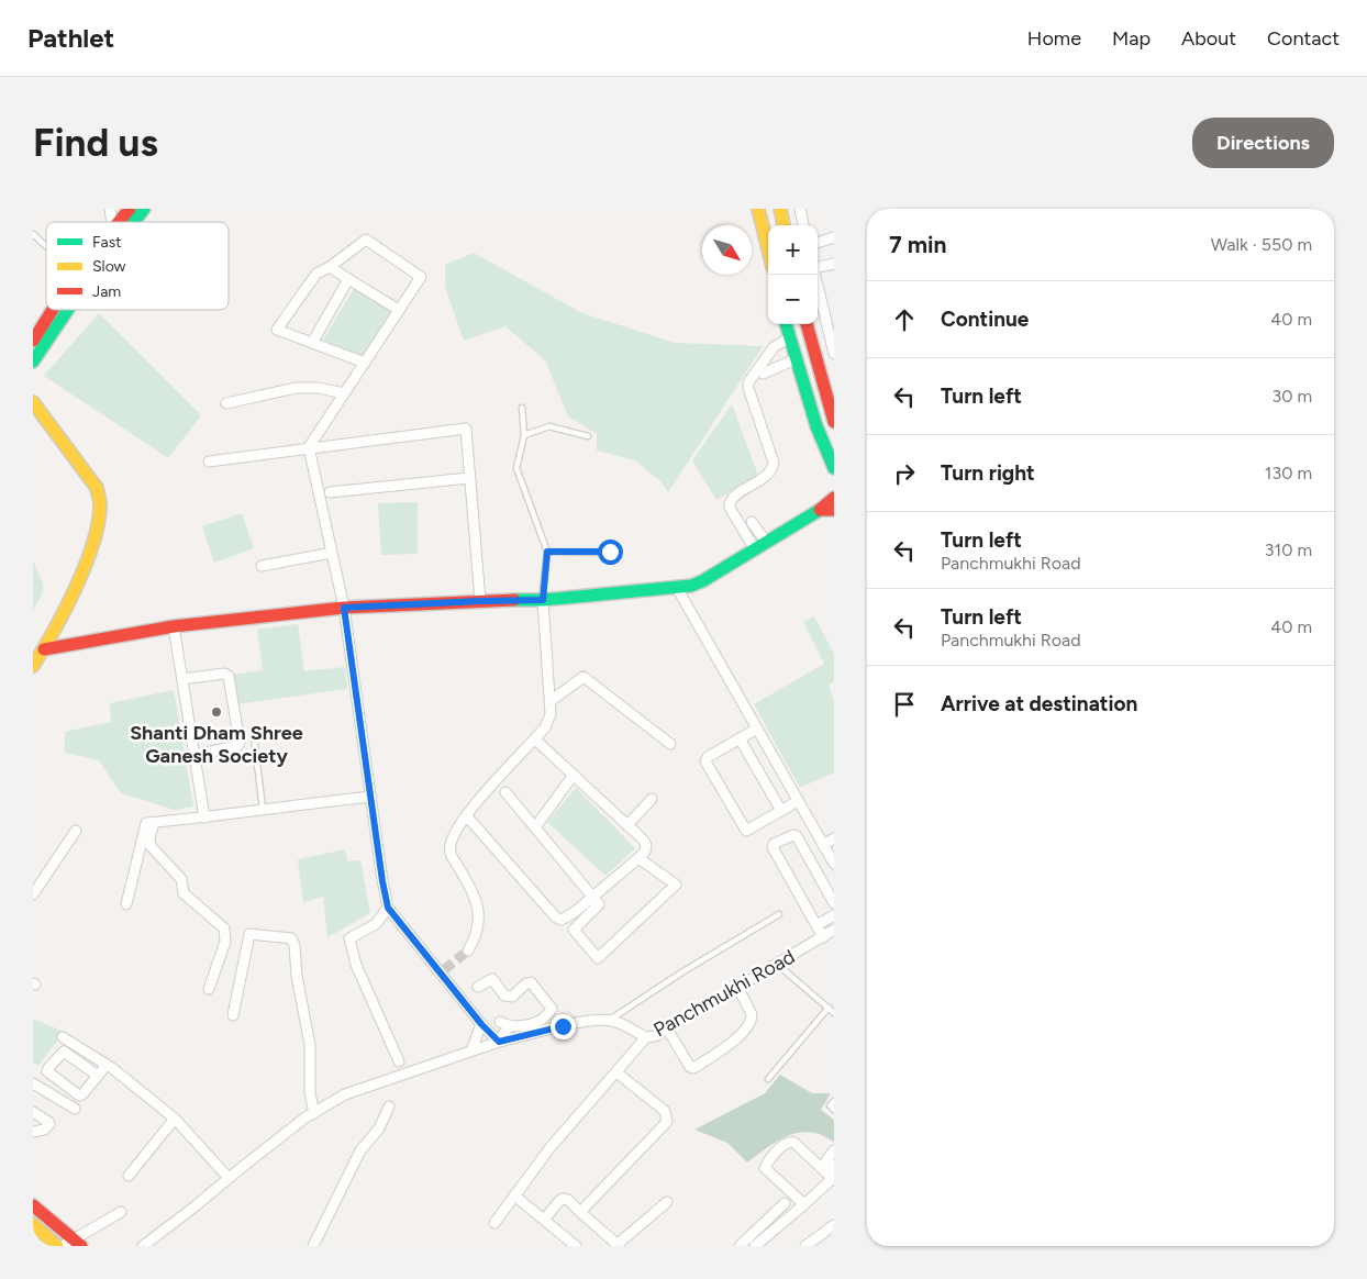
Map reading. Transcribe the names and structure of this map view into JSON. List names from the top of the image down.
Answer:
{
  "streets": {
    "street": ["Panchmukhi Road"]
  },
  "places": ["Shanti Dham Shree Ganesh Society"],
  "legend": ["Fast", "Slow", "Jam"],
  "north": "bottom right",
  "page": {
    "header": "Pathlet",
    "nav": [
      "Home",
      "Map",
      "About",
      "Contact"
    ],
    "buttons": "Directions",
    "title": "Find us",
    "heading": ["7 min", "Walk · 550 m"],
    "map_buttons": ["+", "−"],
    "list": [
      ["Continue", "40 m"],
      ["Turn left", "30 m"],
      ["Turn right", "130 m"],
      ["Turn left", "Panchmukhi Road", "310 m"],
      ["Turn left", "Panchmukhi Road", "40 m"],
      "Arrive at destination"
    ]
  }
}
